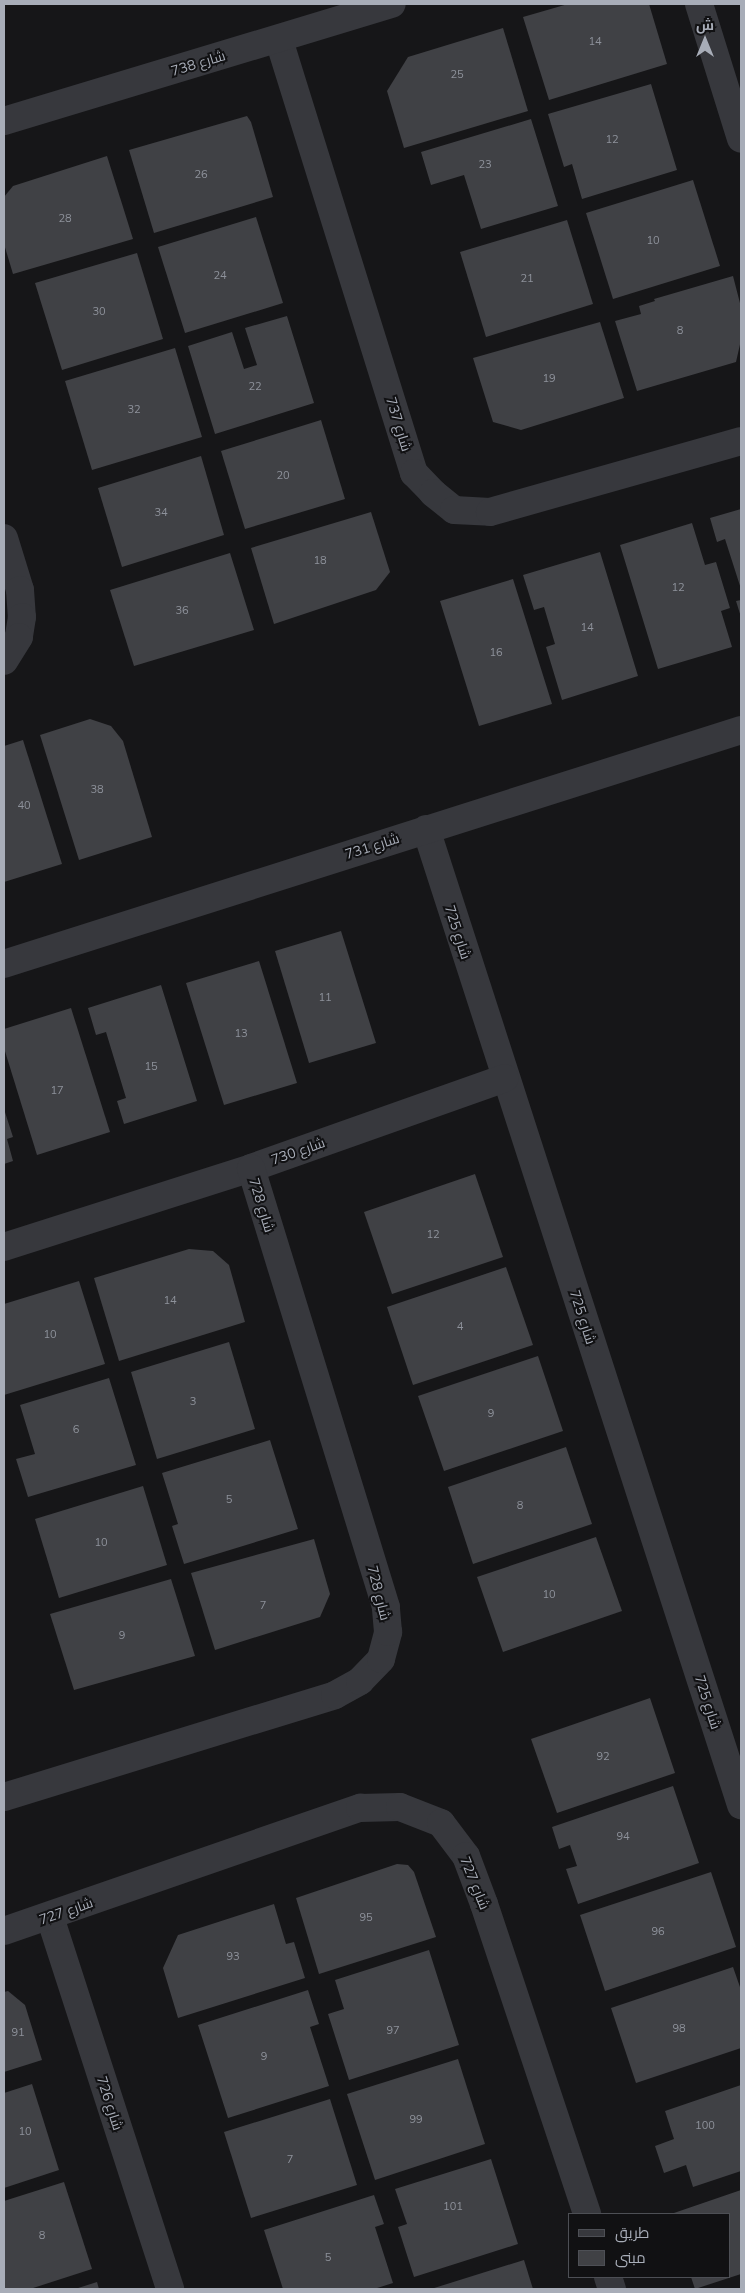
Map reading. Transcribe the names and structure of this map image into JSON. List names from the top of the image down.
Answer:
{
  "streets": {
    "street": [
      "شارع 738",
      "شارع 737",
      "شارع 731",
      "شارع 725",
      "شارع 730",
      "شارع 728",
      "شارع 727",
      "شارع 726"
    ]
  },
  "crossings": [
    ["شارع 738", "شارع 737"],
    ["شارع 731", "شارع 725"],
    ["شارع 725", "شارع 730"],
    ["شارع 730", "شارع 728"],
    ["شارع 727", "شارع 726"]
  ],
  "house_numbers": [
    "14",
    "25",
    "12",
    "23",
    "26",
    "28",
    "10",
    "24",
    "21",
    "30",
    "8",
    "19",
    "22",
    "32",
    "20",
    "34",
    "18",
    "12",
    "36",
    "14",
    "16",
    "38",
    "40",
    "11",
    "13",
    "15",
    "17",
    "12",
    "14",
    "4",
    "10",
    "3",
    "9",
    "6",
    "5",
    "8",
    "10",
    "10",
    "7",
    "9",
    "92",
    "94",
    "95",
    "96",
    "93",
    "98",
    "97",
    "91",
    "9",
    "99",
    "100",
    "10",
    "7",
    "101",
    "8",
    "5"
  ],
  "legend": ["طريق", "مبنى"],
  "north": "top"
}
